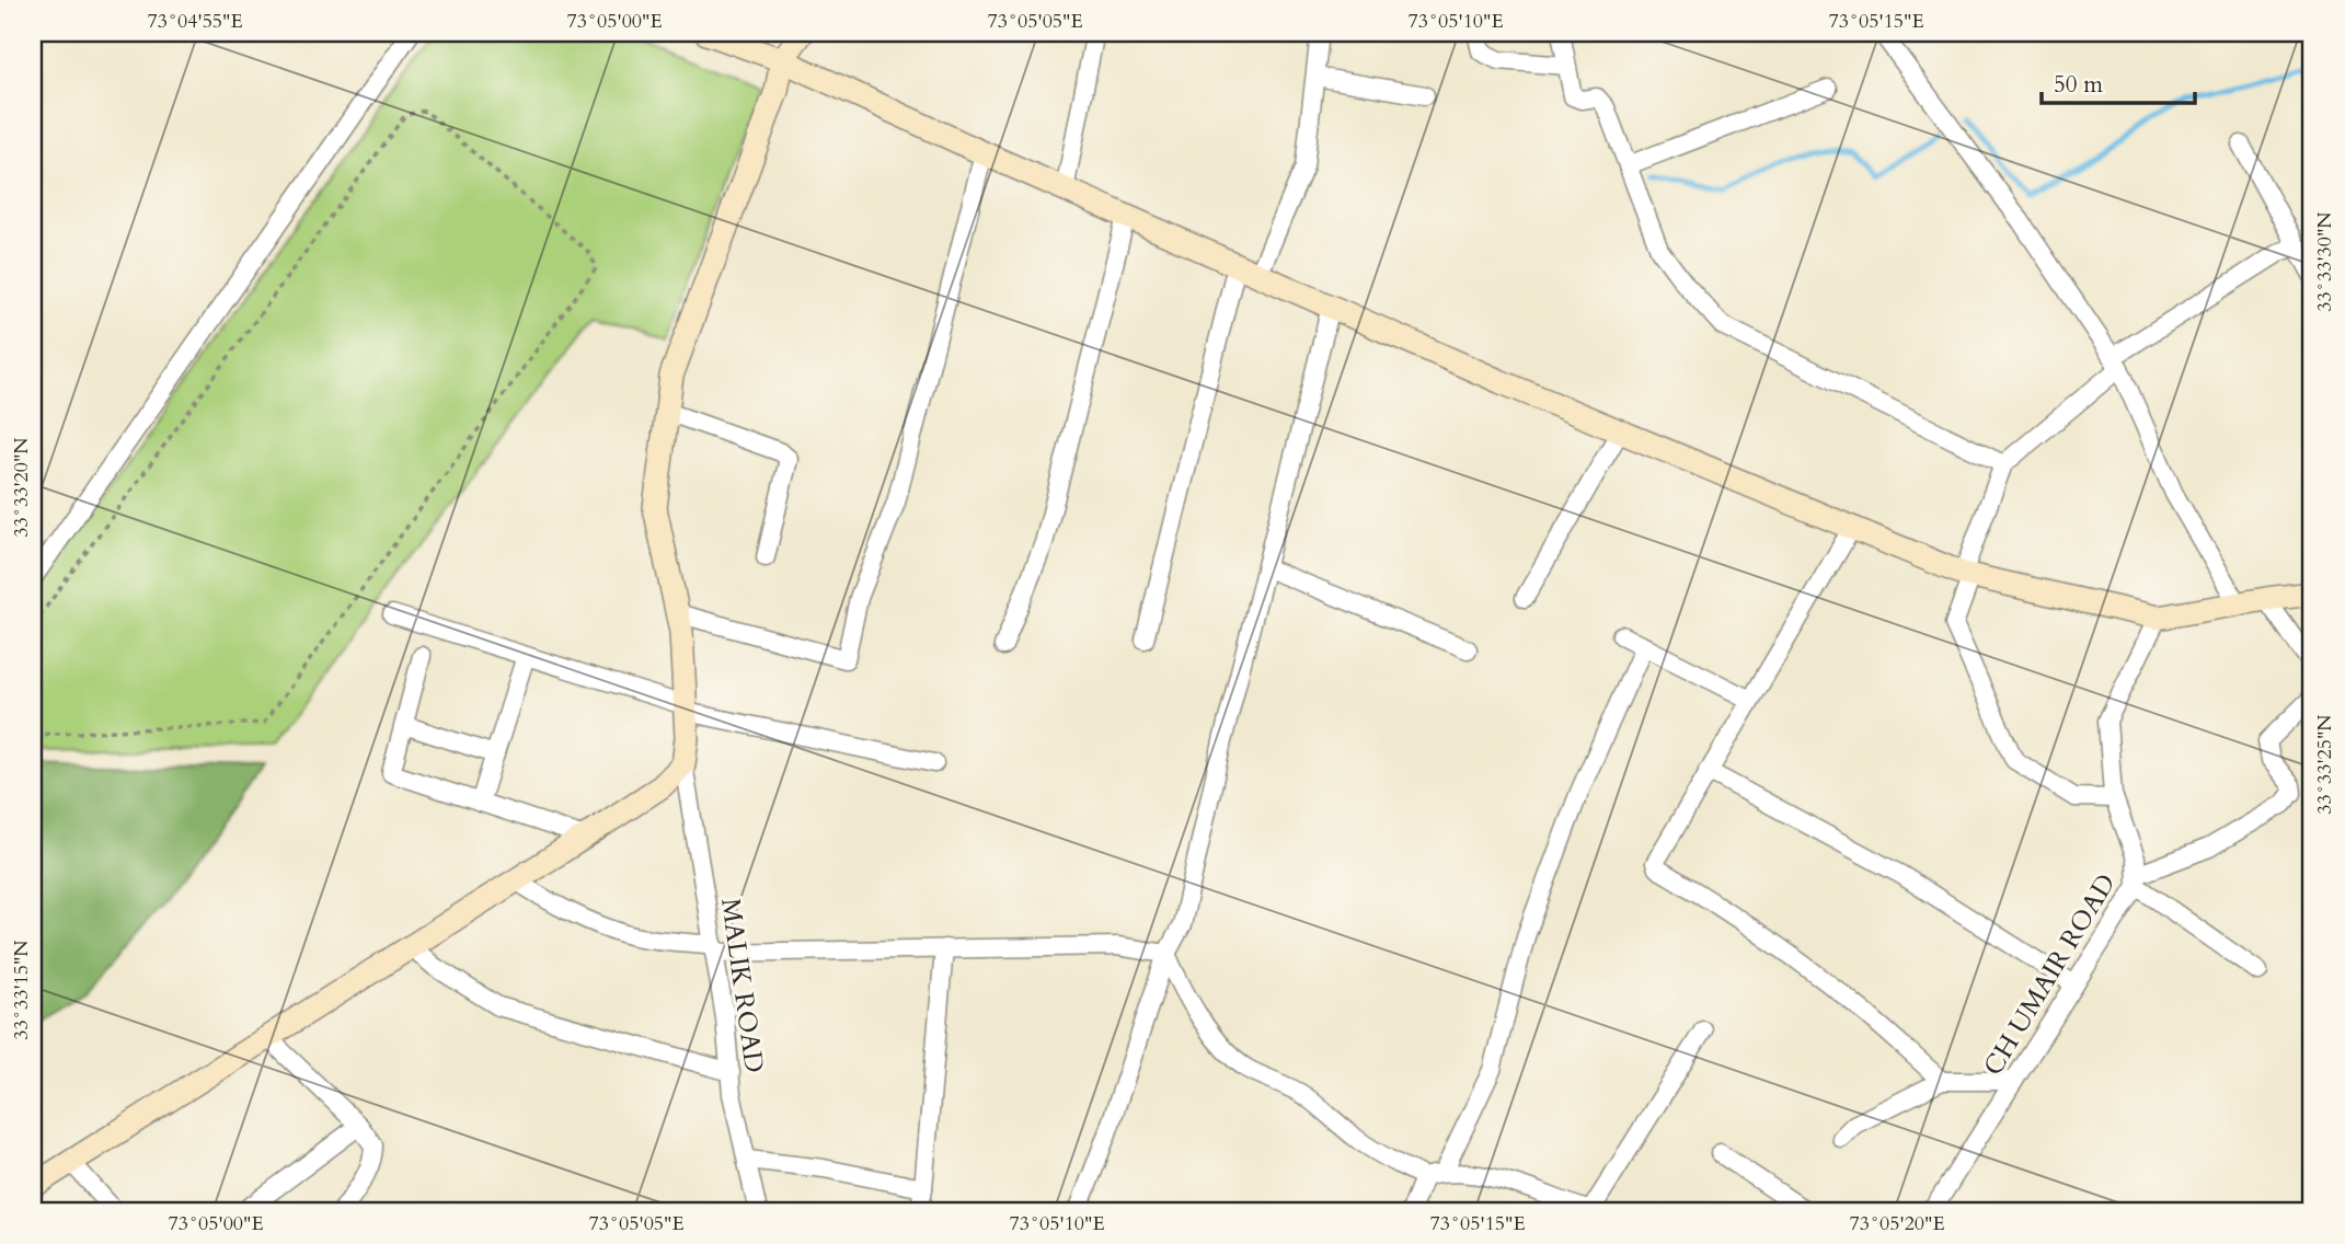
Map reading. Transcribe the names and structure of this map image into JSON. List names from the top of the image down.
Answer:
{
  "streets": {
    "street": ["CH UMAIR ROAD", "MALIK ROAD"]
  },
  "scale_bar": "50 m",
  "coordinates": [
    "73°04'55\"E",
    "73°05'00\"E",
    "73°05'05\"E",
    "73°05'10\"E",
    "73°05'15\"E",
    "33°33'30\"N",
    "33°33'20\"N",
    "33°33'25\"N",
    "33°33'15\"N",
    "73°05'20\"E"
  ]
}
